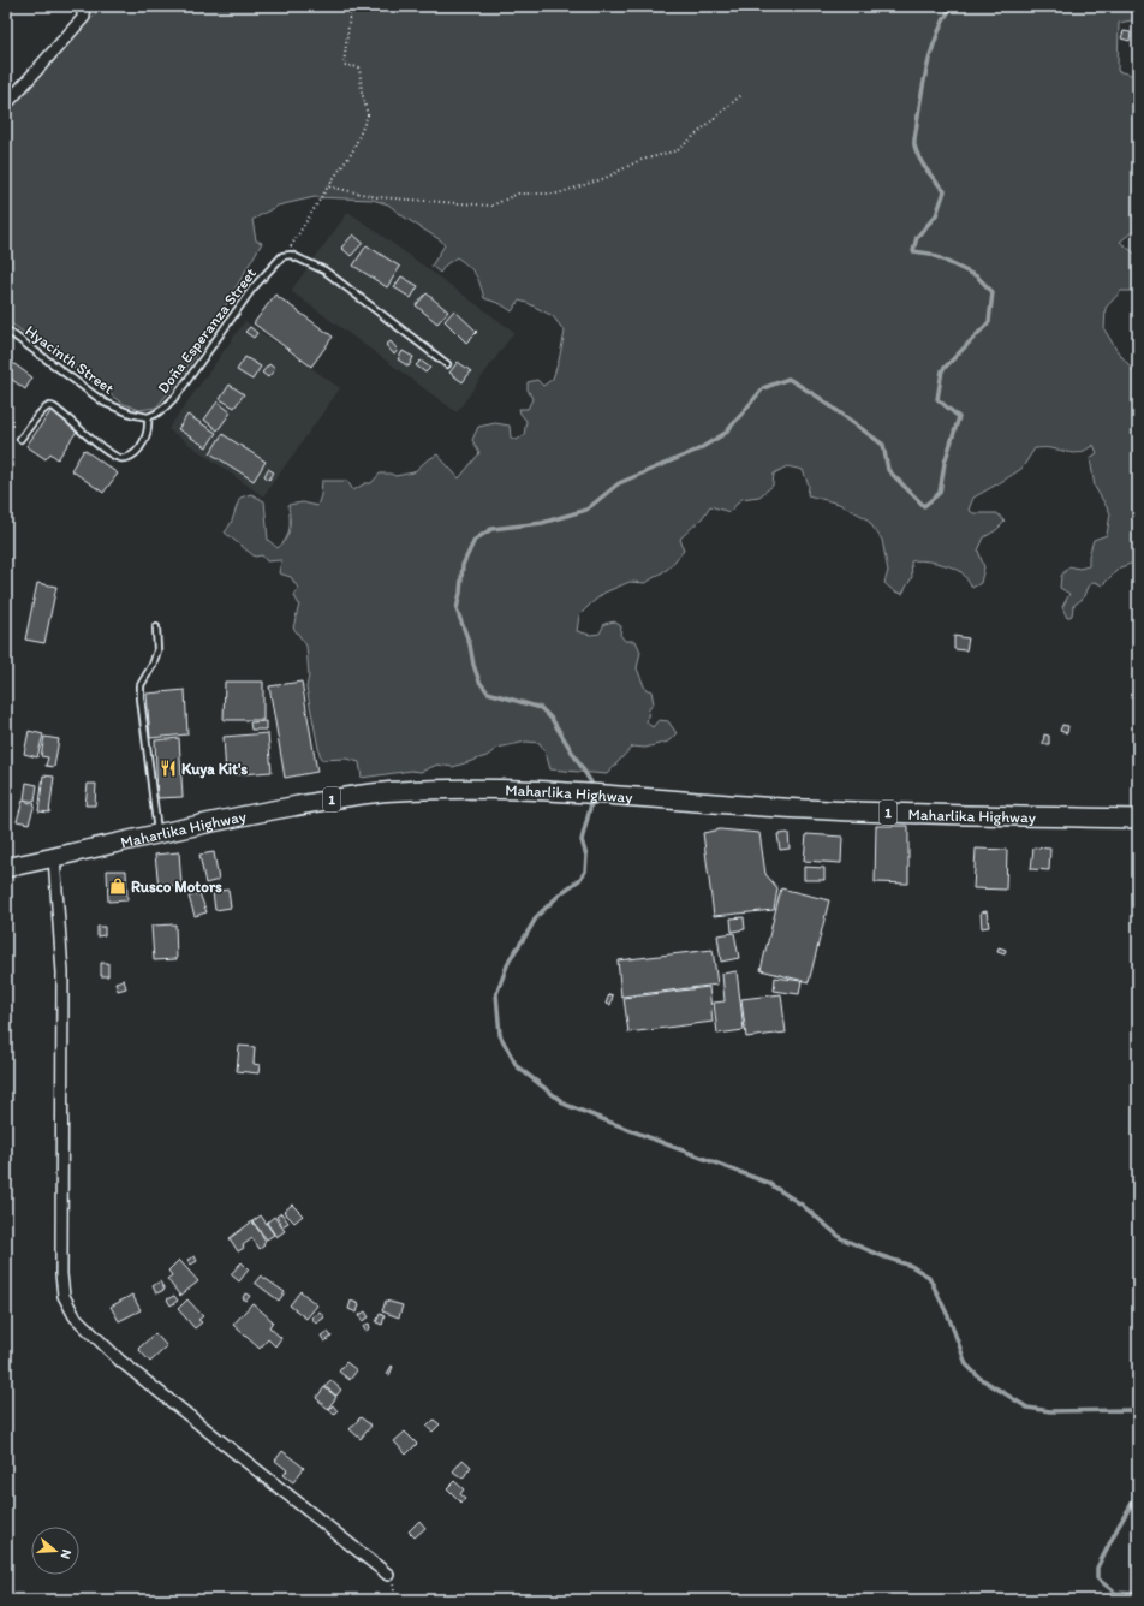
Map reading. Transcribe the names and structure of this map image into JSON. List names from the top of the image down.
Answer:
{
  "streets": {
    "main road": ["Maharlika Highway", "1"],
    "lane": ["Doña Esperanza Street", "Hyacinth Street"]
  },
  "crossings": [
    ["Doña Esperanza Street", "Hyacinth Street"]
  ],
  "places": {
    "restaurant": ["Kuya Kit's"],
    "shop": ["Rusco Motors"]
  },
  "north": "right"
}
